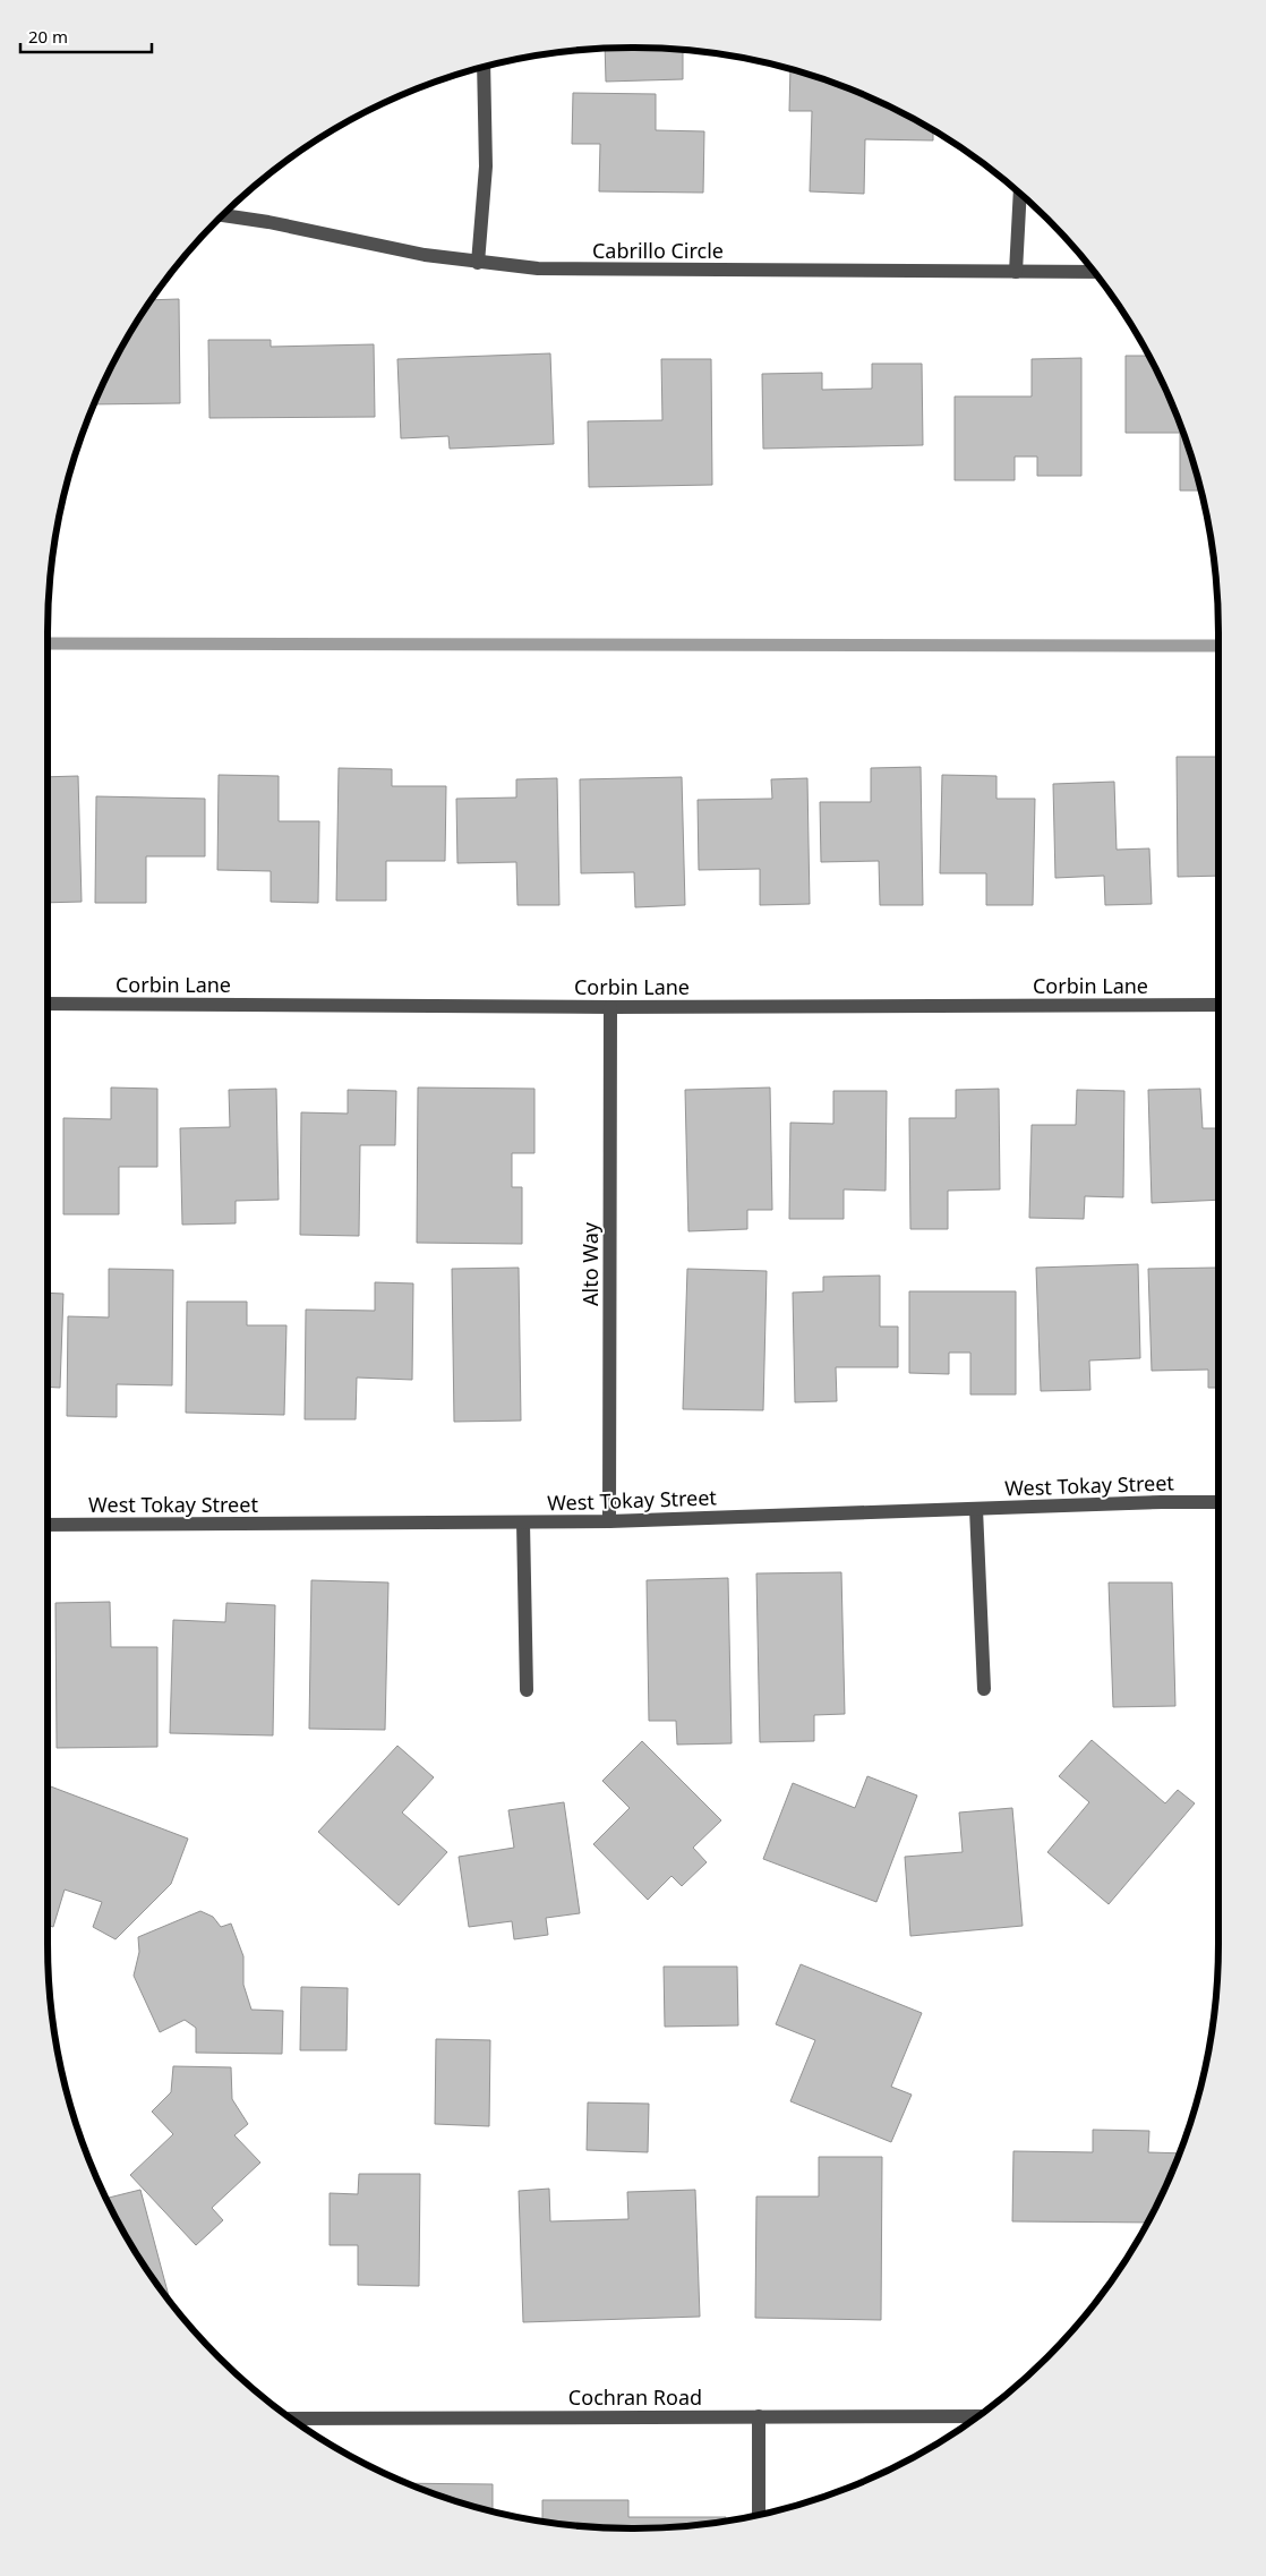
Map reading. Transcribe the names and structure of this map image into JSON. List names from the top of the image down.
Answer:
{
  "streets": {
    "street": [
      "Cabrillo Circle",
      "Corbin Lane",
      "Alto Way",
      "West Tokay Street",
      "Cochran Road"
    ]
  },
  "crossings": [
    ["Corbin Lane", "Alto Way"],
    ["Alto Way", "West Tokay Street"]
  ],
  "scale_bar": "20 m"
}
